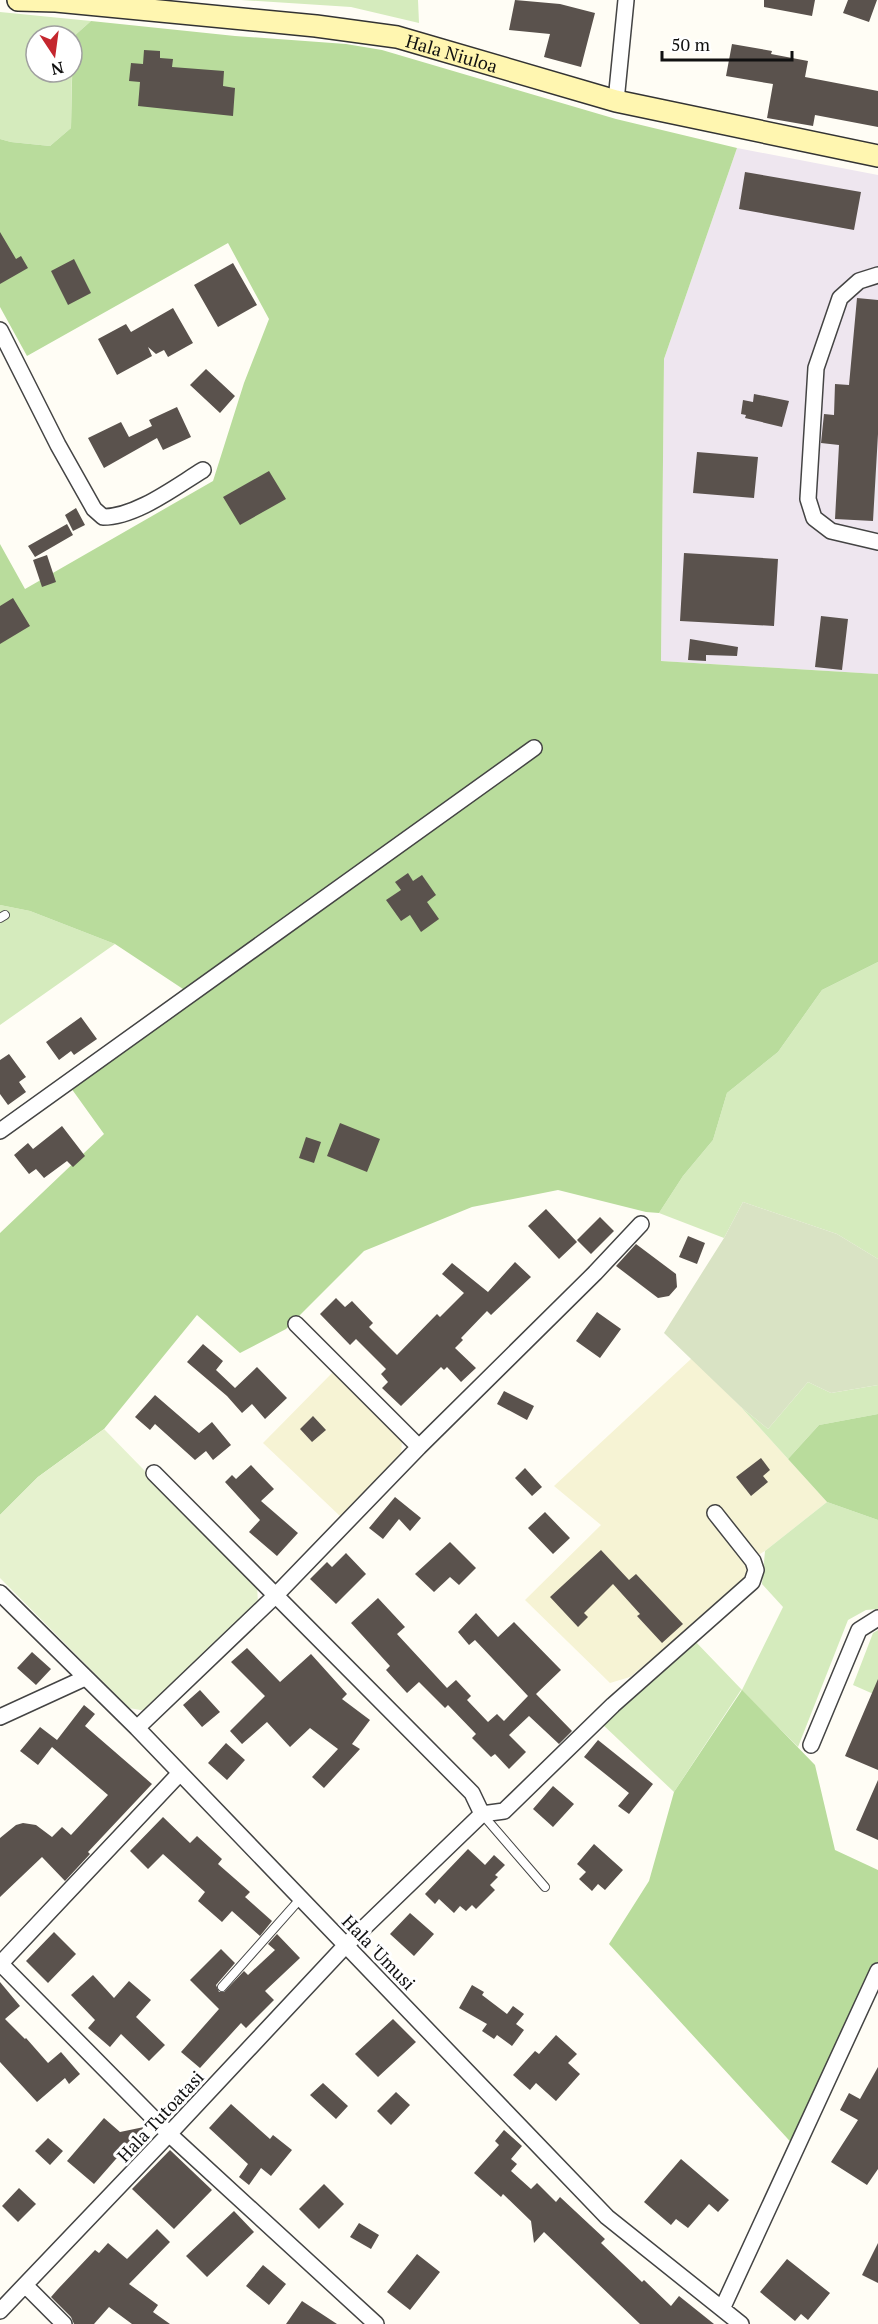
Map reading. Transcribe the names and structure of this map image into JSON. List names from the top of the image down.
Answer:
{
  "streets": {
    "street": ["Hala Niuloa", "Hala 'Umusi", "Hala Tutoatasi"]
  },
  "crossings": [
    ["Hala 'Umusi", "Hala Tutoatasi"]
  ],
  "scale_bar": "50 m",
  "north": "bottom"
}
